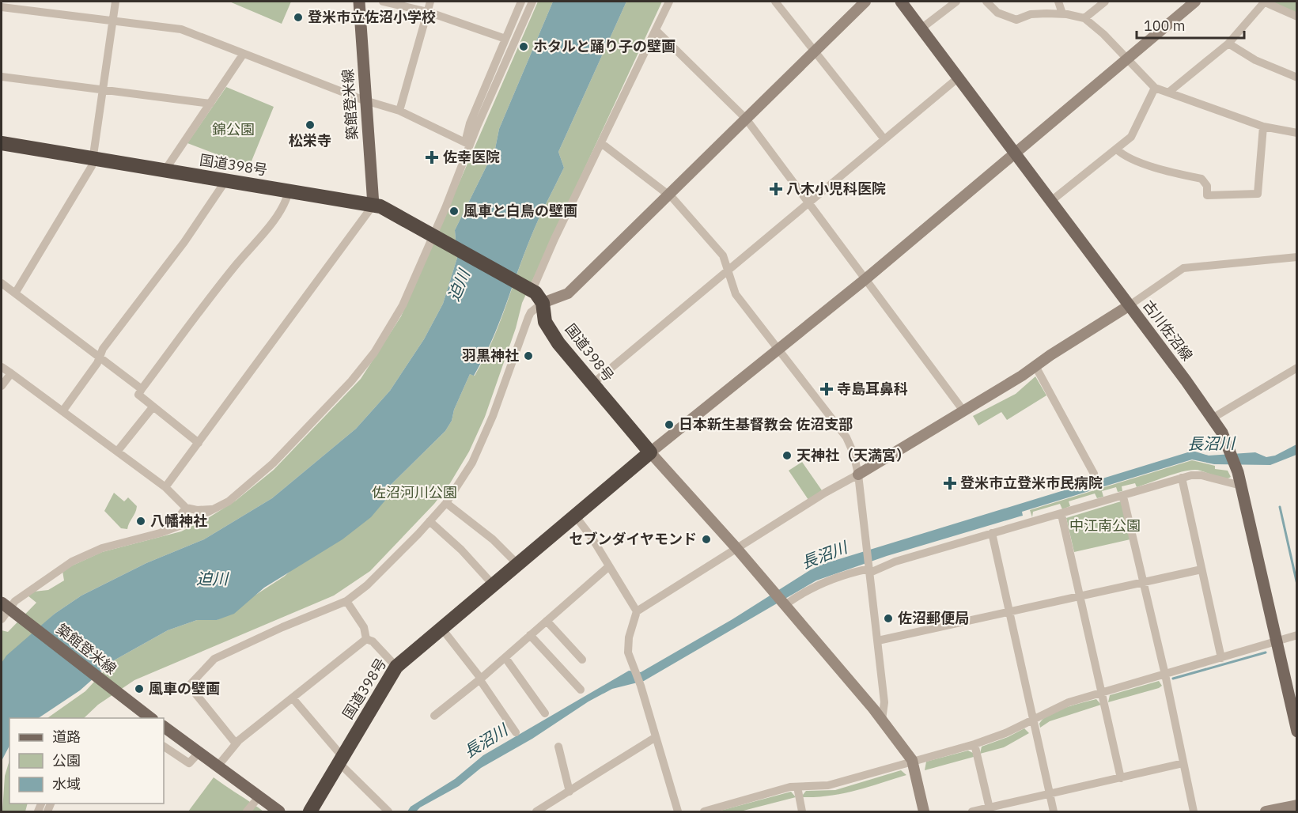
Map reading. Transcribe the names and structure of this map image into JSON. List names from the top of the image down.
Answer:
{
  "streets": {
    "highway": ["国道398号"],
    "main road": ["築館登米線", "古川佐沼線"]
  },
  "crossings": [
    ["築館登米線", "国道398号"]
  ],
  "water": ["迫川", "長沼川"],
  "parks": ["錦公園", "佐沼河川公園", "中江南公園"],
  "places": {
    "other": [
      "登米市立佐沼小学校",
      "ホタルと踊り子の壁画",
      "松栄寺",
      "風車と白鳥の壁画",
      "羽黒神社",
      "日本新生基督教会 佐沼支部",
      "天神社（天満宮）",
      "八幡神社",
      "セブンダイヤモンド",
      "佐沼郵便局",
      "風車の壁画"
    ],
    "health": [
      "佐幸医院",
      "八木小児科医院",
      "寺島耳鼻科",
      "登米市立登米市民病院"
    ]
  },
  "legend": ["道路", "公園", "水域"],
  "scale_bar": "100 m"
}
